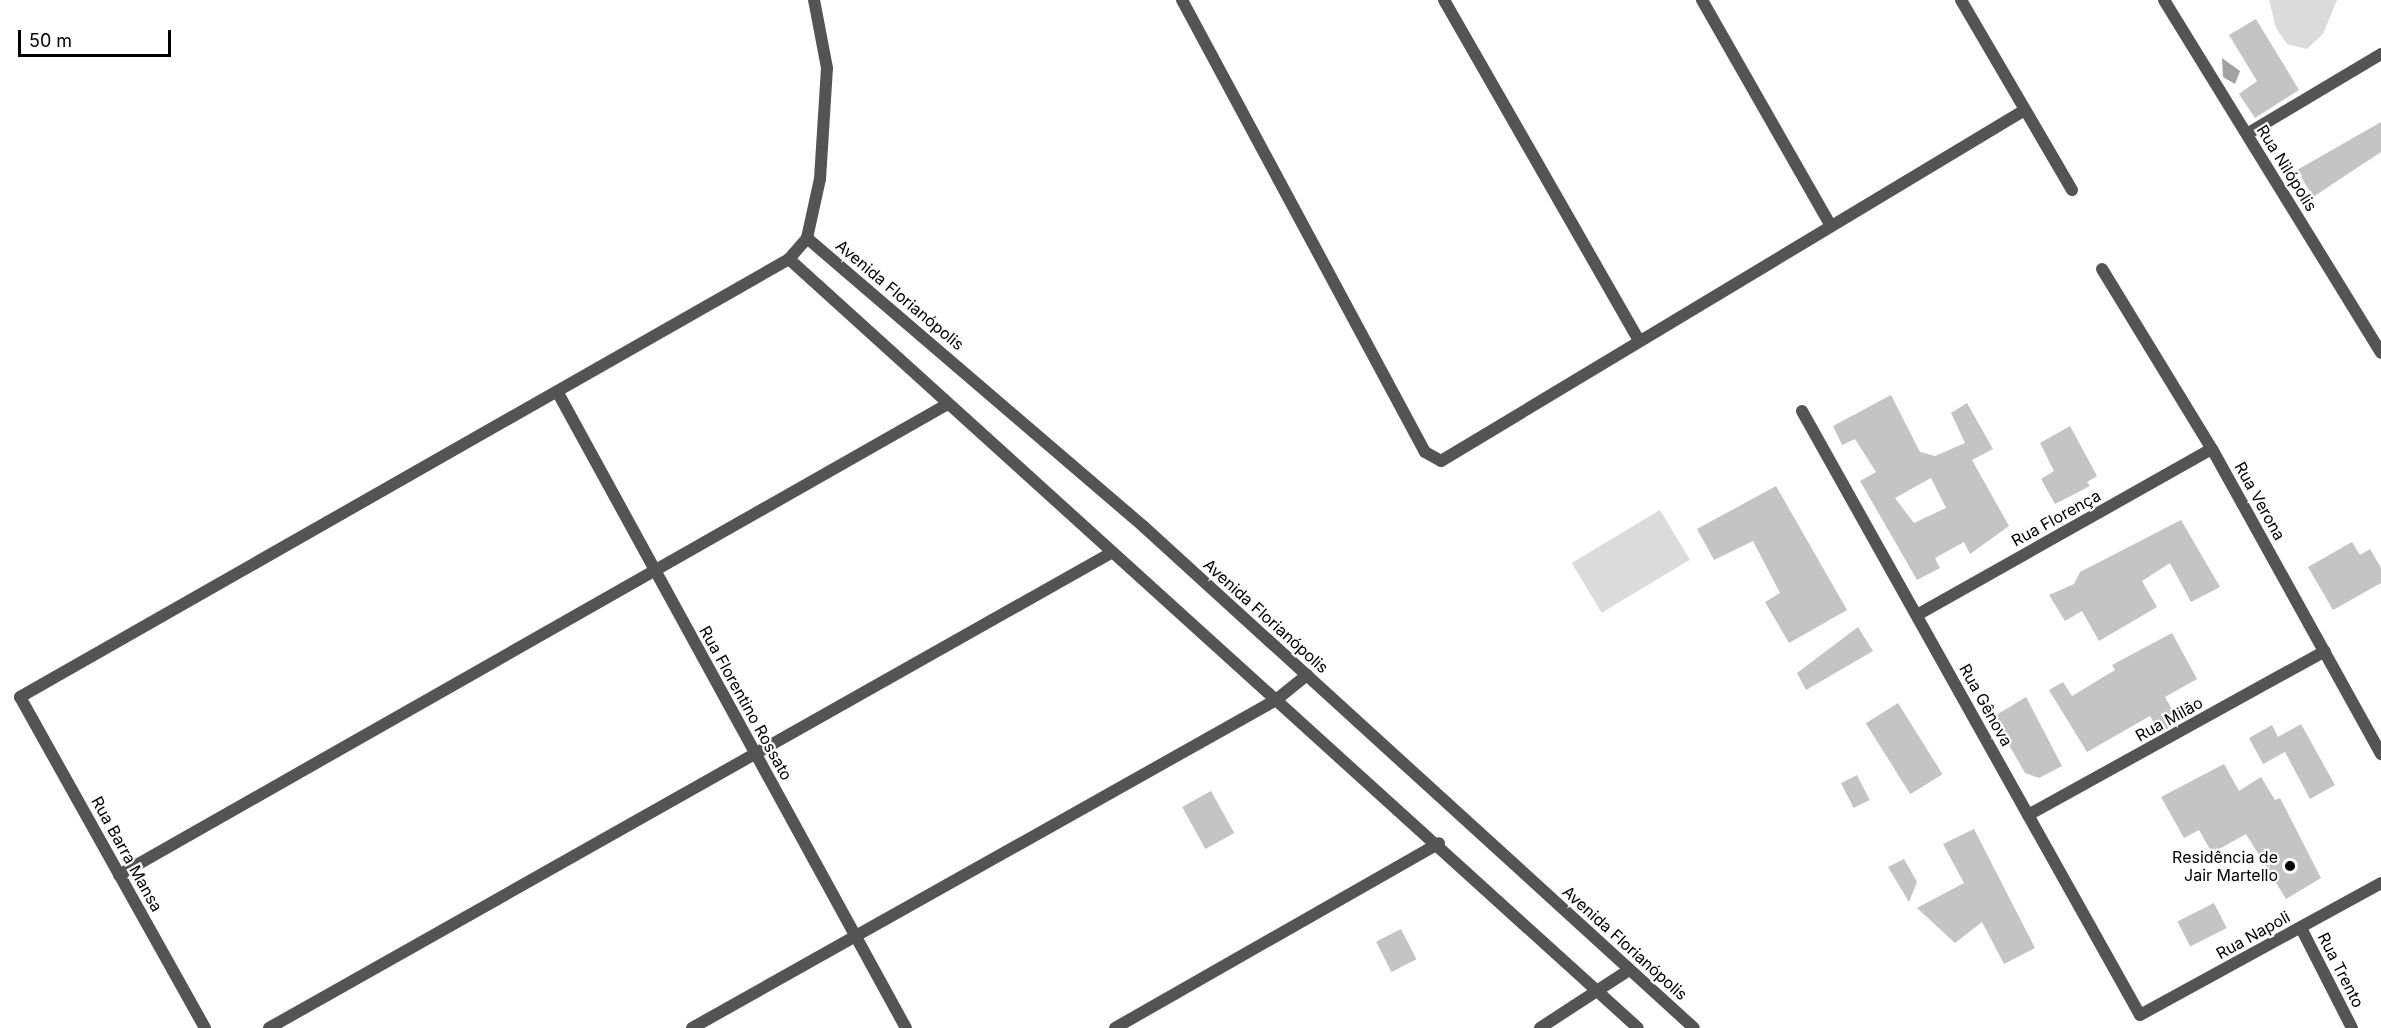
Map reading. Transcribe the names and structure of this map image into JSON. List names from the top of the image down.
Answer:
{
  "streets": {
    "street": [
      "Rua Nilópolis",
      "Avenida Florianópolis",
      "Rua Verona",
      "Rua Florença",
      "Rua Florentino Rossato",
      "Rua Gênova",
      "Rua Milão",
      "Rua Barra Mansa",
      "Rua Napoli",
      "Rua Trento"
    ]
  },
  "crossings": [
    ["Rua Verona", "Rua Florença"],
    ["Rua Verona", "Rua Milão"],
    ["Rua Florença", "Rua Gênova"],
    ["Rua Florentino Rossato", "Rua Barra Mansa"],
    ["Rua Gênova", "Rua Milão"],
    ["Rua Gênova", "Rua Napoli"],
    ["Rua Napoli", "Rua Trento"]
  ],
  "places": ["Residência de Jair Martello"],
  "scale_bar": "50 m"
}
